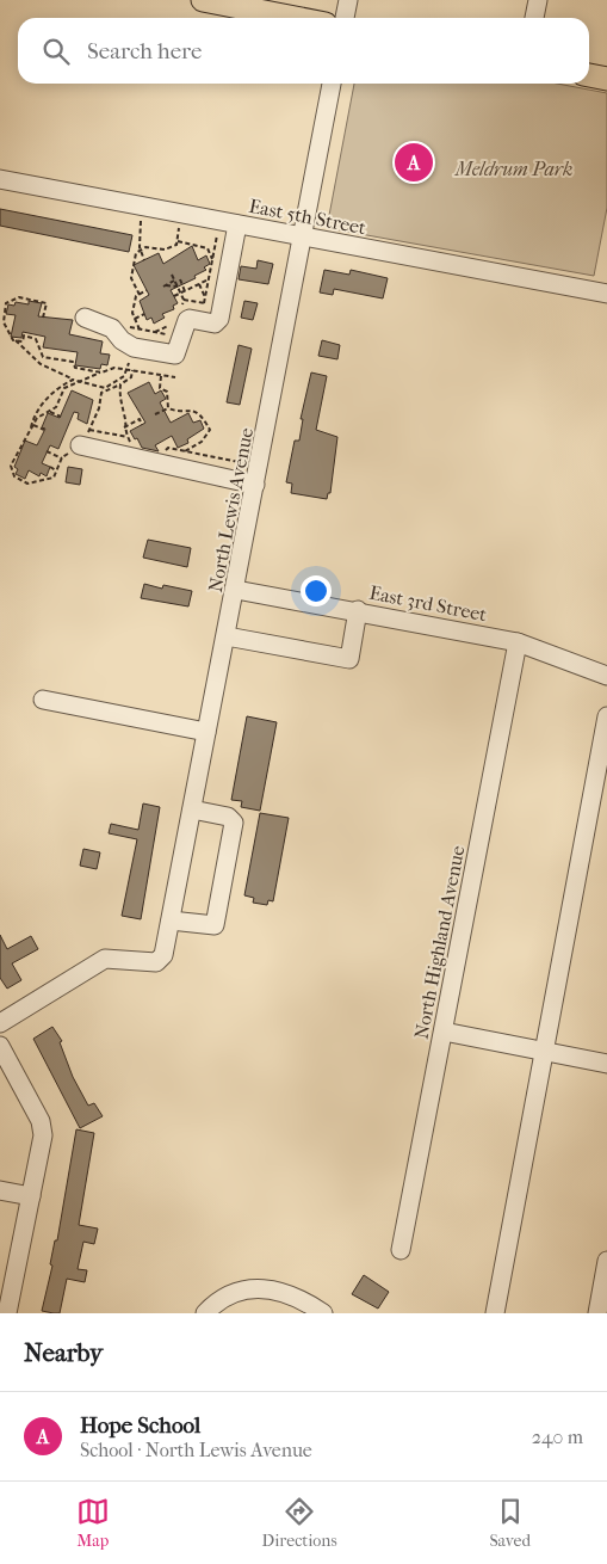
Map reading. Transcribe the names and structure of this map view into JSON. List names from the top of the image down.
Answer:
{
  "streets": {
    "street": [
      "East 5th Street",
      "North Lewis Avenue",
      "East 3rd Street",
      "North Highland Avenue"
    ]
  },
  "crossings": [
    ["East 5th Street", "North Lewis Avenue"],
    ["North Lewis Avenue", "East 3rd Street"],
    ["East 3rd Street", "North Highland Avenue"]
  ],
  "parks": ["Meldrum Park"],
  "page": {
    "search": "Search here",
    "pins": "A",
    "heading": "Nearby",
    "list": [
      {
        "mark": "A",
        "name": "Hope School",
        "note": "School · North Lewis Avenue",
        "value": "240 m"
      }
    ],
    "nav": ["Map", "Directions", "Saved"]
  }
}
